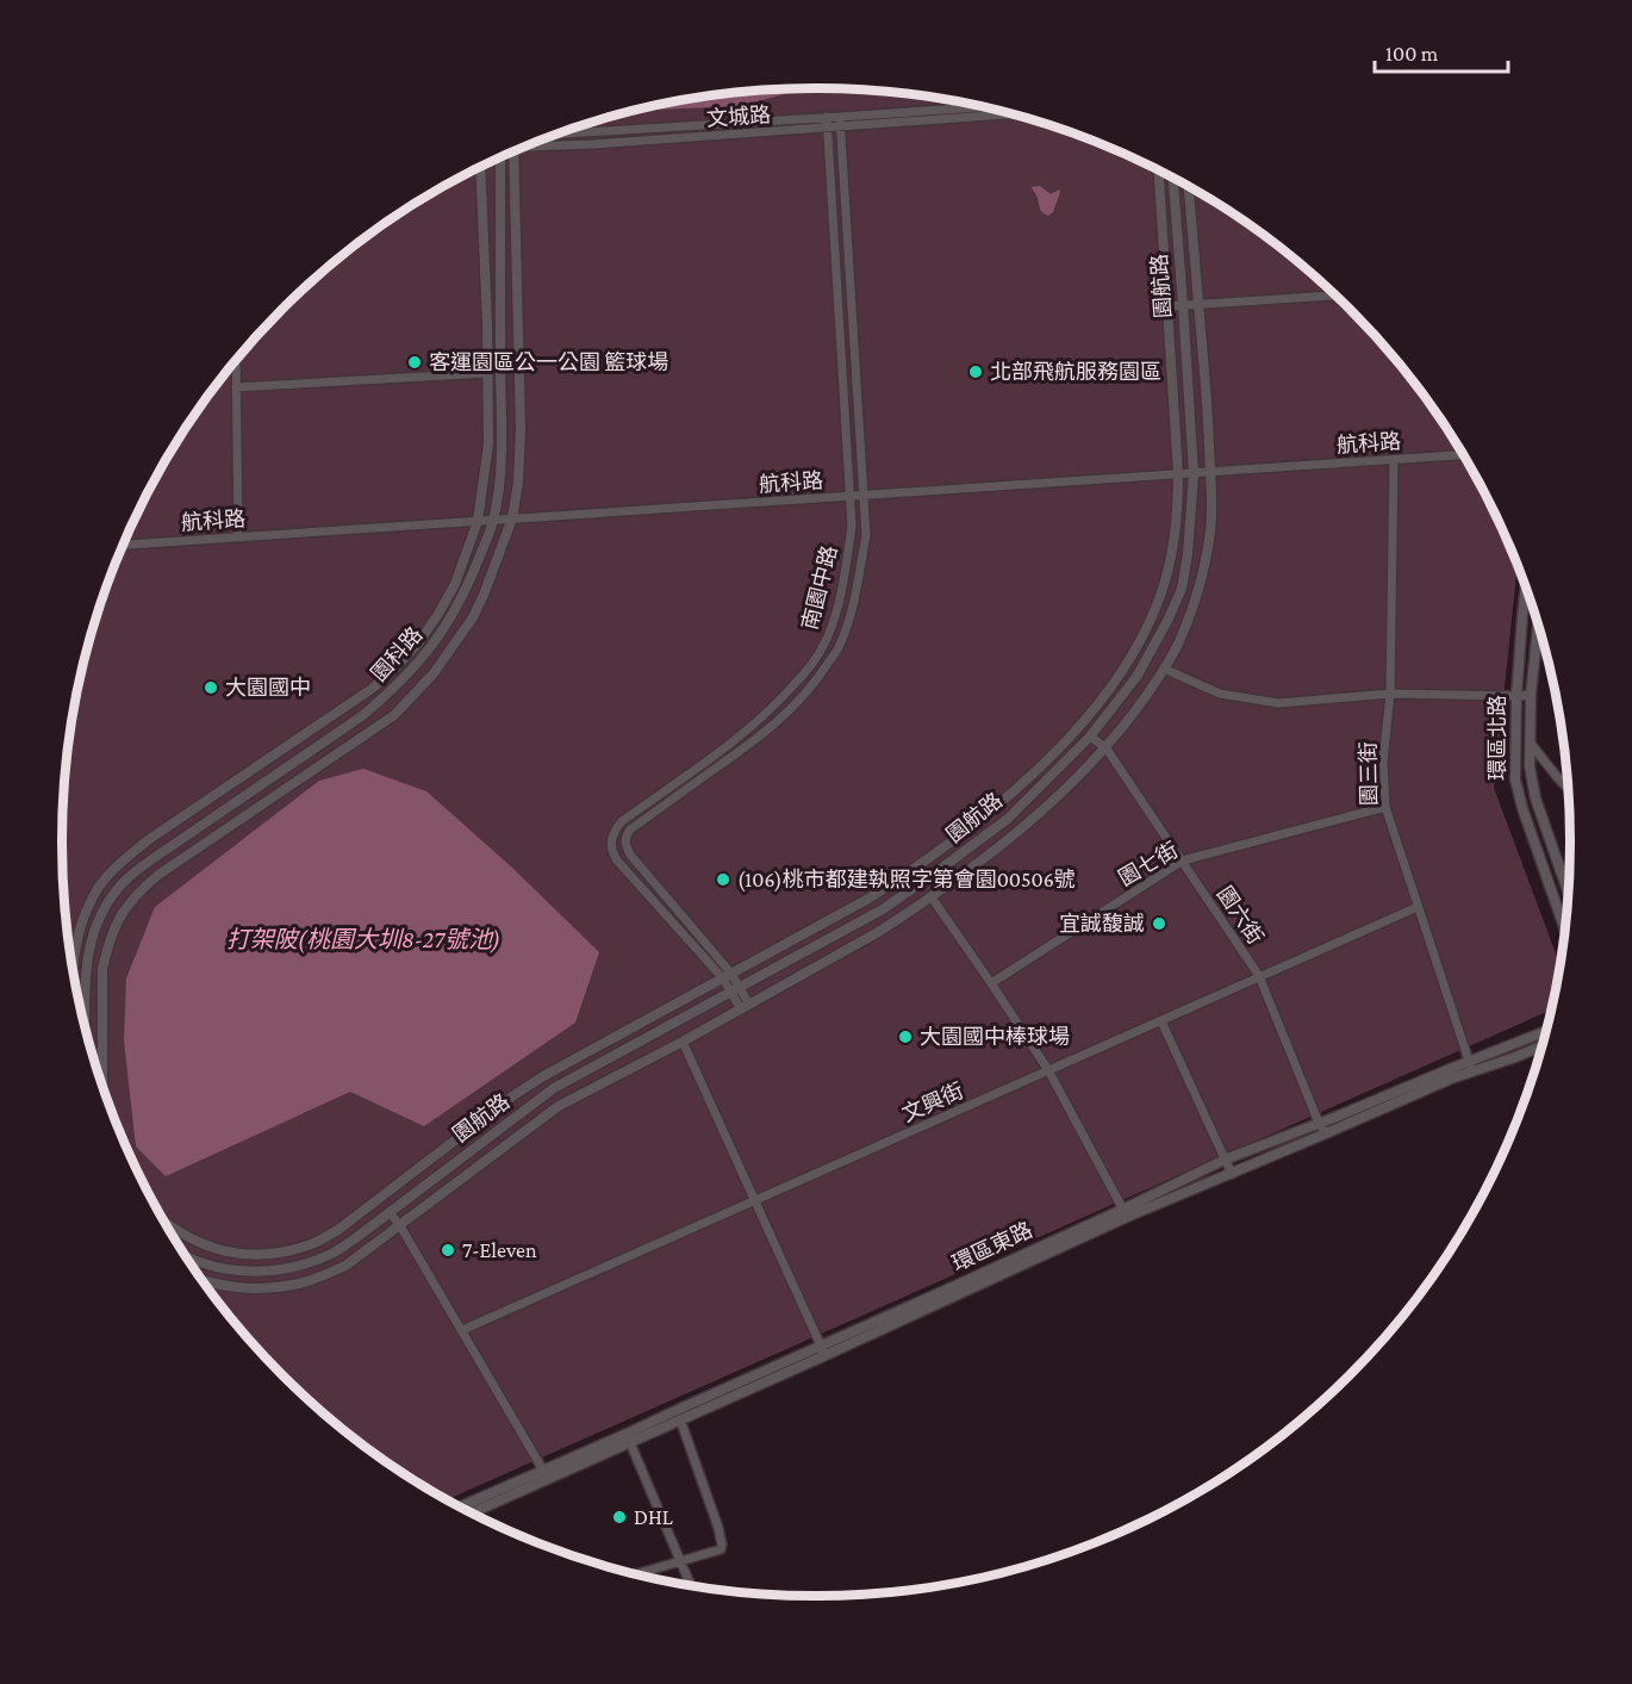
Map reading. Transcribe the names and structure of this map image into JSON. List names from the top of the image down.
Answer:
{
  "streets": {
    "street": [
      "文城路",
      "園航路",
      "航科路",
      "南園中路",
      "園科路",
      "環區北路",
      "園三街",
      "園七街",
      "園六街",
      "文興街",
      "環區東路"
    ]
  },
  "crossings": [
    ["文城路", "南園中路"],
    ["園航路", "航科路"],
    ["園航路", "南園中路"],
    ["園航路", "園六街"],
    ["航科路", "南園中路"],
    ["航科路", "園科路"],
    ["航科路", "園三街"],
    ["園三街", "園七街"],
    ["園三街", "文興街"],
    ["園三街", "環區東路"],
    ["園七街", "園六街"],
    ["園六街", "文興街"],
    ["園六街", "環區東路"]
  ],
  "water": ["打架陂(桃園大圳8-27號池)"],
  "places": [
    "客運園區公一公園 籃球場",
    "北部飛航服務園區",
    "大園國中",
    "(106)桃市都建執照字第會園00506號",
    "宜誠馥誠",
    "大園國中棒球場",
    "7-Eleven",
    "DHL"
  ],
  "scale_bar": "100 m"
}
